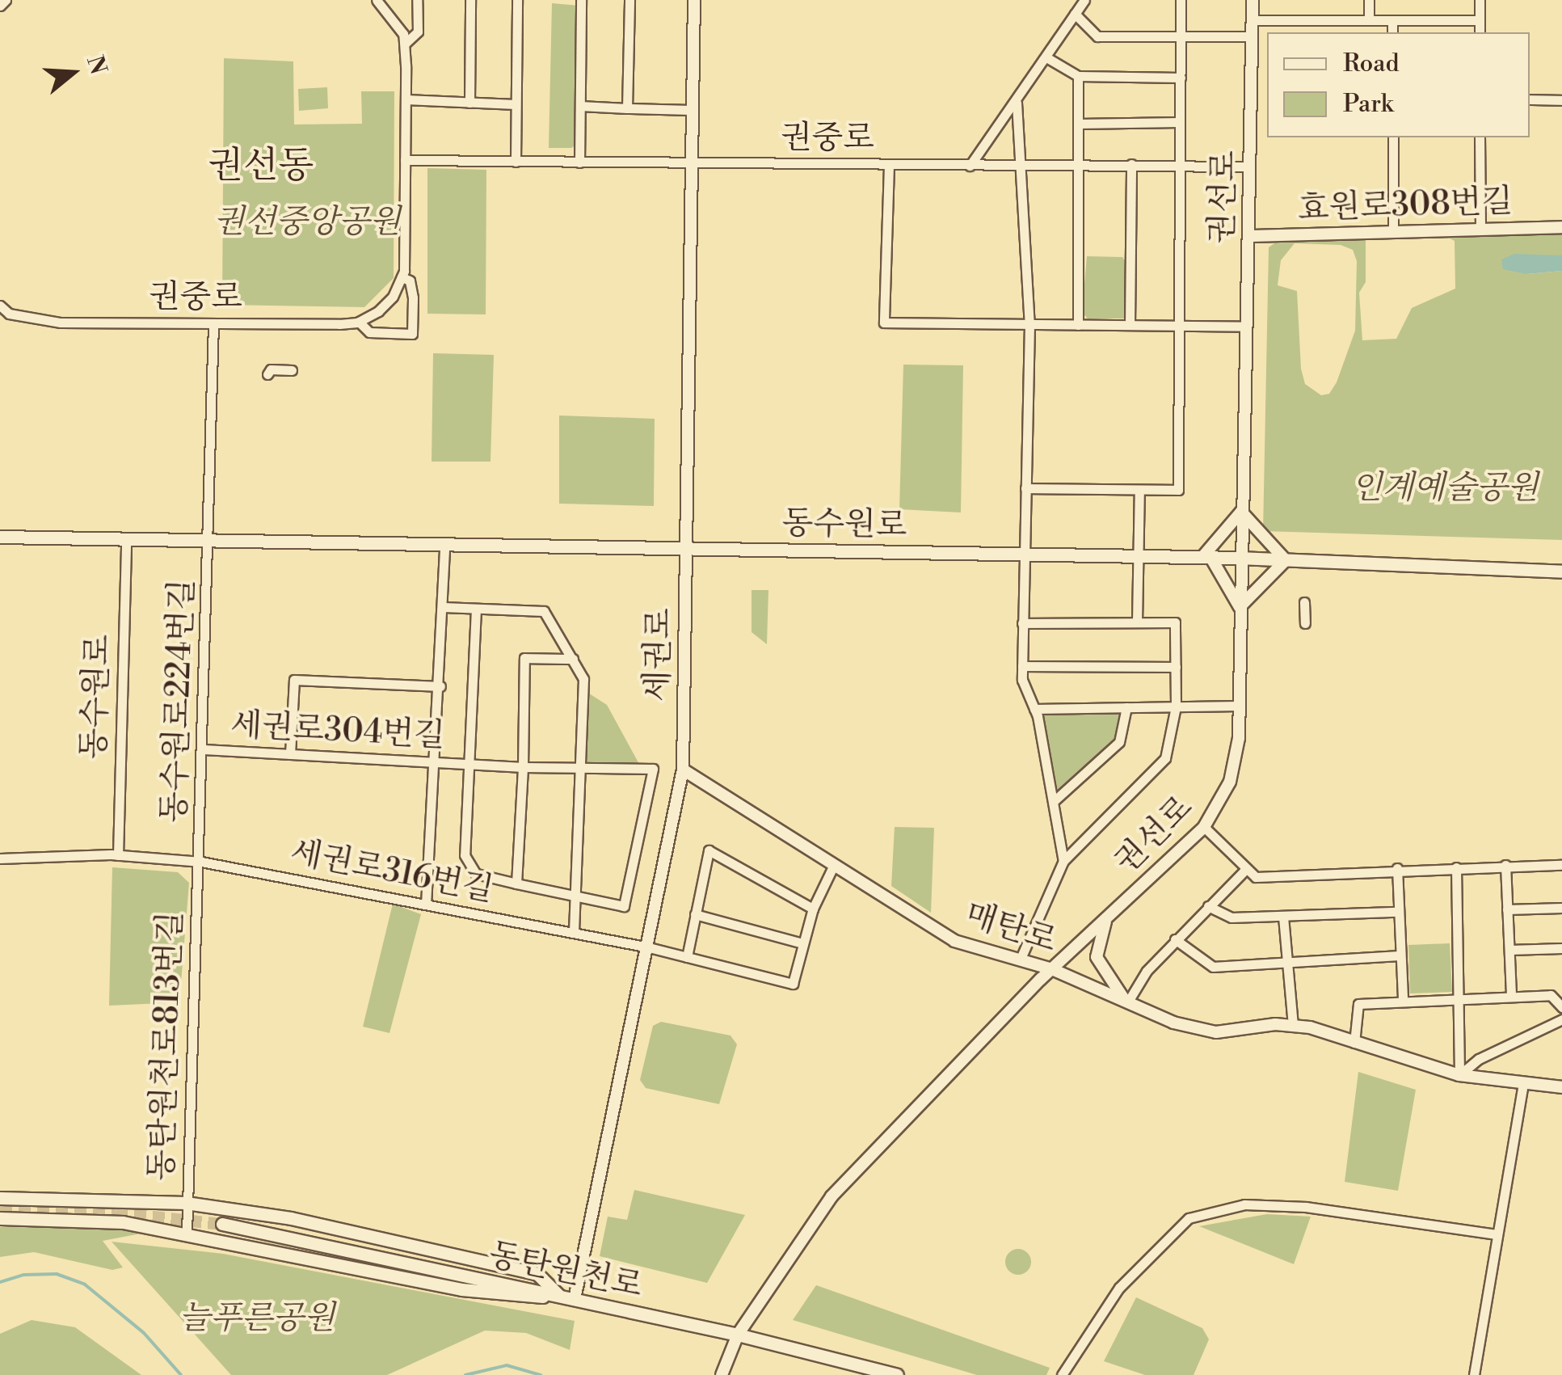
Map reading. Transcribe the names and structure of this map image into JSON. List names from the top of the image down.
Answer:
{
  "streets": {
    "main road": ["동수원로", "동탄원천로"],
    "street": [
      "권중로",
      "권선로",
      "효원로308번길",
      "세권로",
      "동수원로224번길",
      "세권로304번길",
      "세권로316번길",
      "매탄로",
      "동탄원천로813번길"
    ]
  },
  "crossings": [
    ["권중로", "권선로"],
    ["권중로", "세권로"],
    ["권중로", "동수원로224번길"],
    ["권선로", "효원로308번길"],
    ["권선로", "동수원로"],
    ["권선로", "매탄로"],
    ["권선로", "동탄원천로"],
    ["동수원로", "세권로"],
    ["동수원로", "동수원로224번길"],
    ["동수원로", "세권로316번길"],
    ["세권로", "세권로316번길"],
    ["세권로", "매탄로"],
    ["세권로", "동탄원천로"],
    ["동수원로224번길", "세권로304번길"],
    ["동수원로224번길", "세권로316번길"],
    ["동수원로224번길", "동탄원천로813번길"],
    ["세권로316번길", "동탄원천로813번길"]
  ],
  "districts": ["권선동"],
  "parks": ["권선중앙공원", "인계예술공원", "늘푸른공원"],
  "legend": ["Road", "Park"],
  "north": "right"
}
